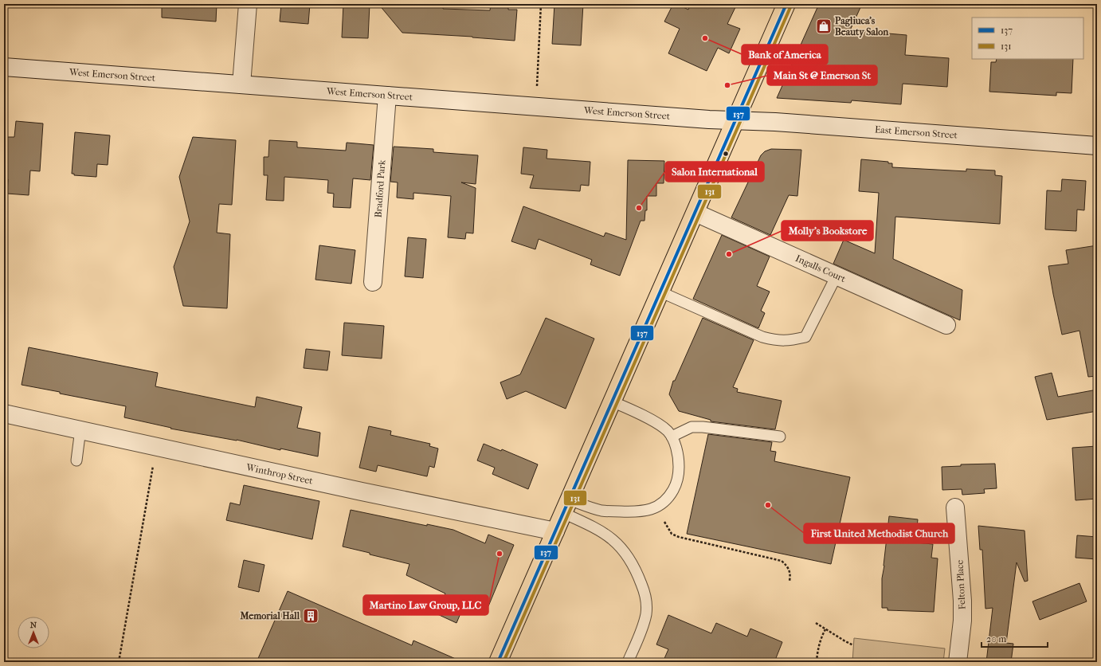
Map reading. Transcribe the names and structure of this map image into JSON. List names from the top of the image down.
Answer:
{
  "streets": {
    "street": [
      "West Emerson Street",
      "East Emerson Street",
      "Bradford Park",
      "Ingalls Court",
      "Winthrop Street",
      "Felton Place"
    ]
  },
  "crossings": [
    ["West Emerson Street", "East Emerson Street"],
    ["West Emerson Street", "Bradford Park"]
  ],
  "places": {
    "shop": ["Pagliuca's Beauty Salon"],
    "other": [
      "Bank of America",
      "Main St @ Emerson St",
      "Salon International",
      "Molly's Bookstore",
      "First United Methodist Church",
      "Martino Law Group, LLC"
    ],
    "building": ["Memorial Hall"]
  },
  "lines": ["transit line 137", "transit line 131"],
  "legend": ["137", "131"],
  "scale_bar": "20 m",
  "north": "top"
}
